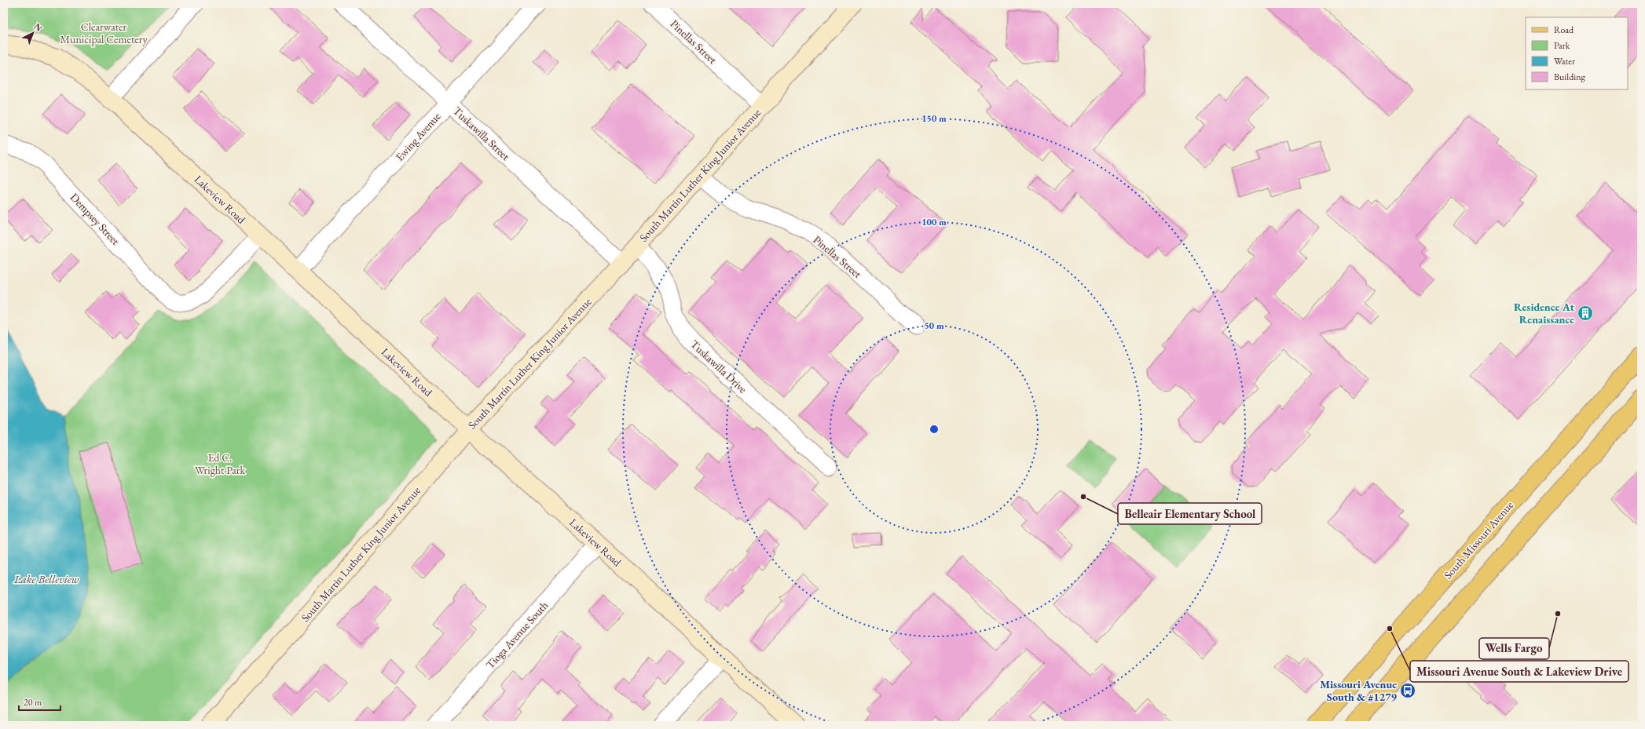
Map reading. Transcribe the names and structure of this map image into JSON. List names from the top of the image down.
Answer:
{
  "streets": {
    "main road": ["South Missouri Avenue"],
    "street": [
      "Pinellas Street",
      "Tuskawilla Street",
      "Ewing Avenue",
      "South Martin Luther King Junior Avenue",
      "Lakeview Road",
      "Dempsey Street",
      "Tuskawilla Drive",
      "Tioga Avenue South"
    ]
  },
  "crossings": [
    ["Pinellas Street", "South Martin Luther King Junior Avenue"],
    ["Tuskawilla Street", "Ewing Avenue"],
    ["Tuskawilla Street", "South Martin Luther King Junior Avenue"],
    ["Ewing Avenue", "Lakeview Road"],
    ["South Martin Luther King Junior Avenue", "Lakeview Road"],
    ["South Martin Luther King Junior Avenue", "Tuskawilla Drive"],
    ["Lakeview Road", "Dempsey Street"],
    ["Lakeview Road", "Tioga Avenue South"]
  ],
  "water": ["Lake Belleview"],
  "parks": ["Clearwater Municipal Cemetery", "Ed C. Wright Park"],
  "places": {
    "building": ["Residence At Renaissance"],
    "other": ["Belleair Elementary School", "Wells Fargo", "Missouri Avenue South & Lakeview Drive"],
    "bus stop": ["Missouri Avenue South & #1279"]
  },
  "legend": [
    "Road",
    "Park",
    "Water",
    "Building"
  ],
  "scale_bar": "20 m",
  "north": "top right",
  "rings": ["150 m", "100 m", "50 m"]
}
